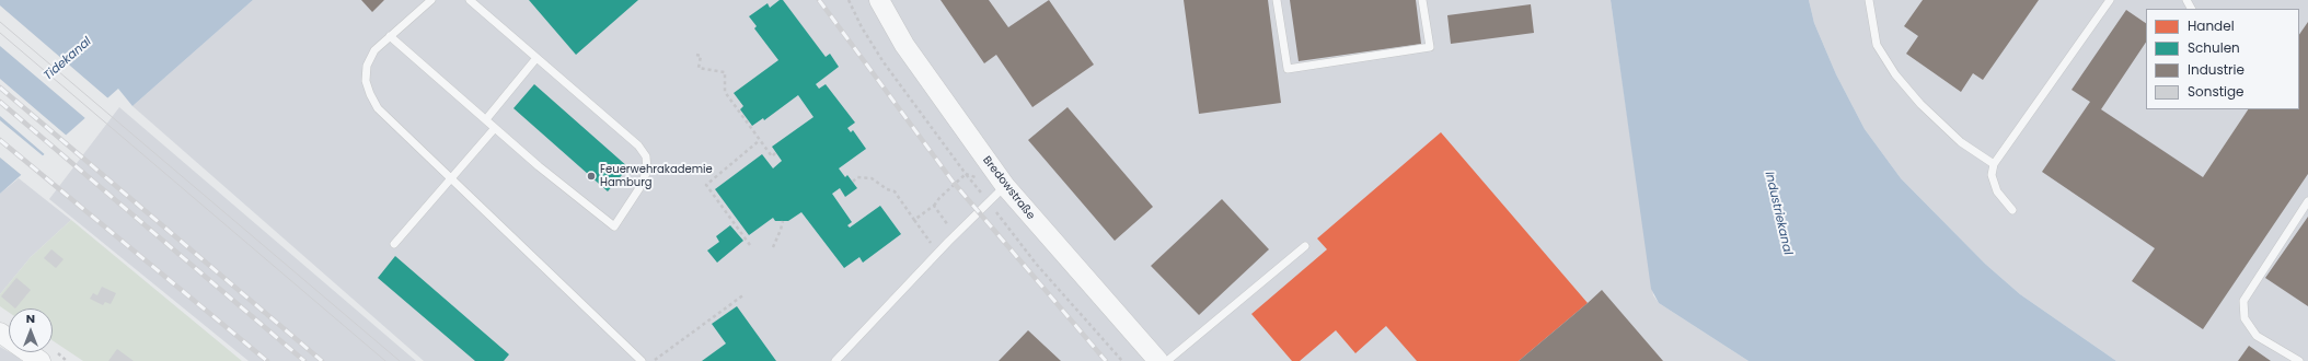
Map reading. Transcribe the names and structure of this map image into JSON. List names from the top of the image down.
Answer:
{
  "streets": {
    "street": ["Bredowstraße"]
  },
  "water": ["Tidekanal", "Industriekanal"],
  "places": ["Feuerwehrakademie Hamburg"],
  "legend": [
    "Handel",
    "Schulen",
    "Industrie",
    "Sonstige"
  ],
  "north": "top"
}
